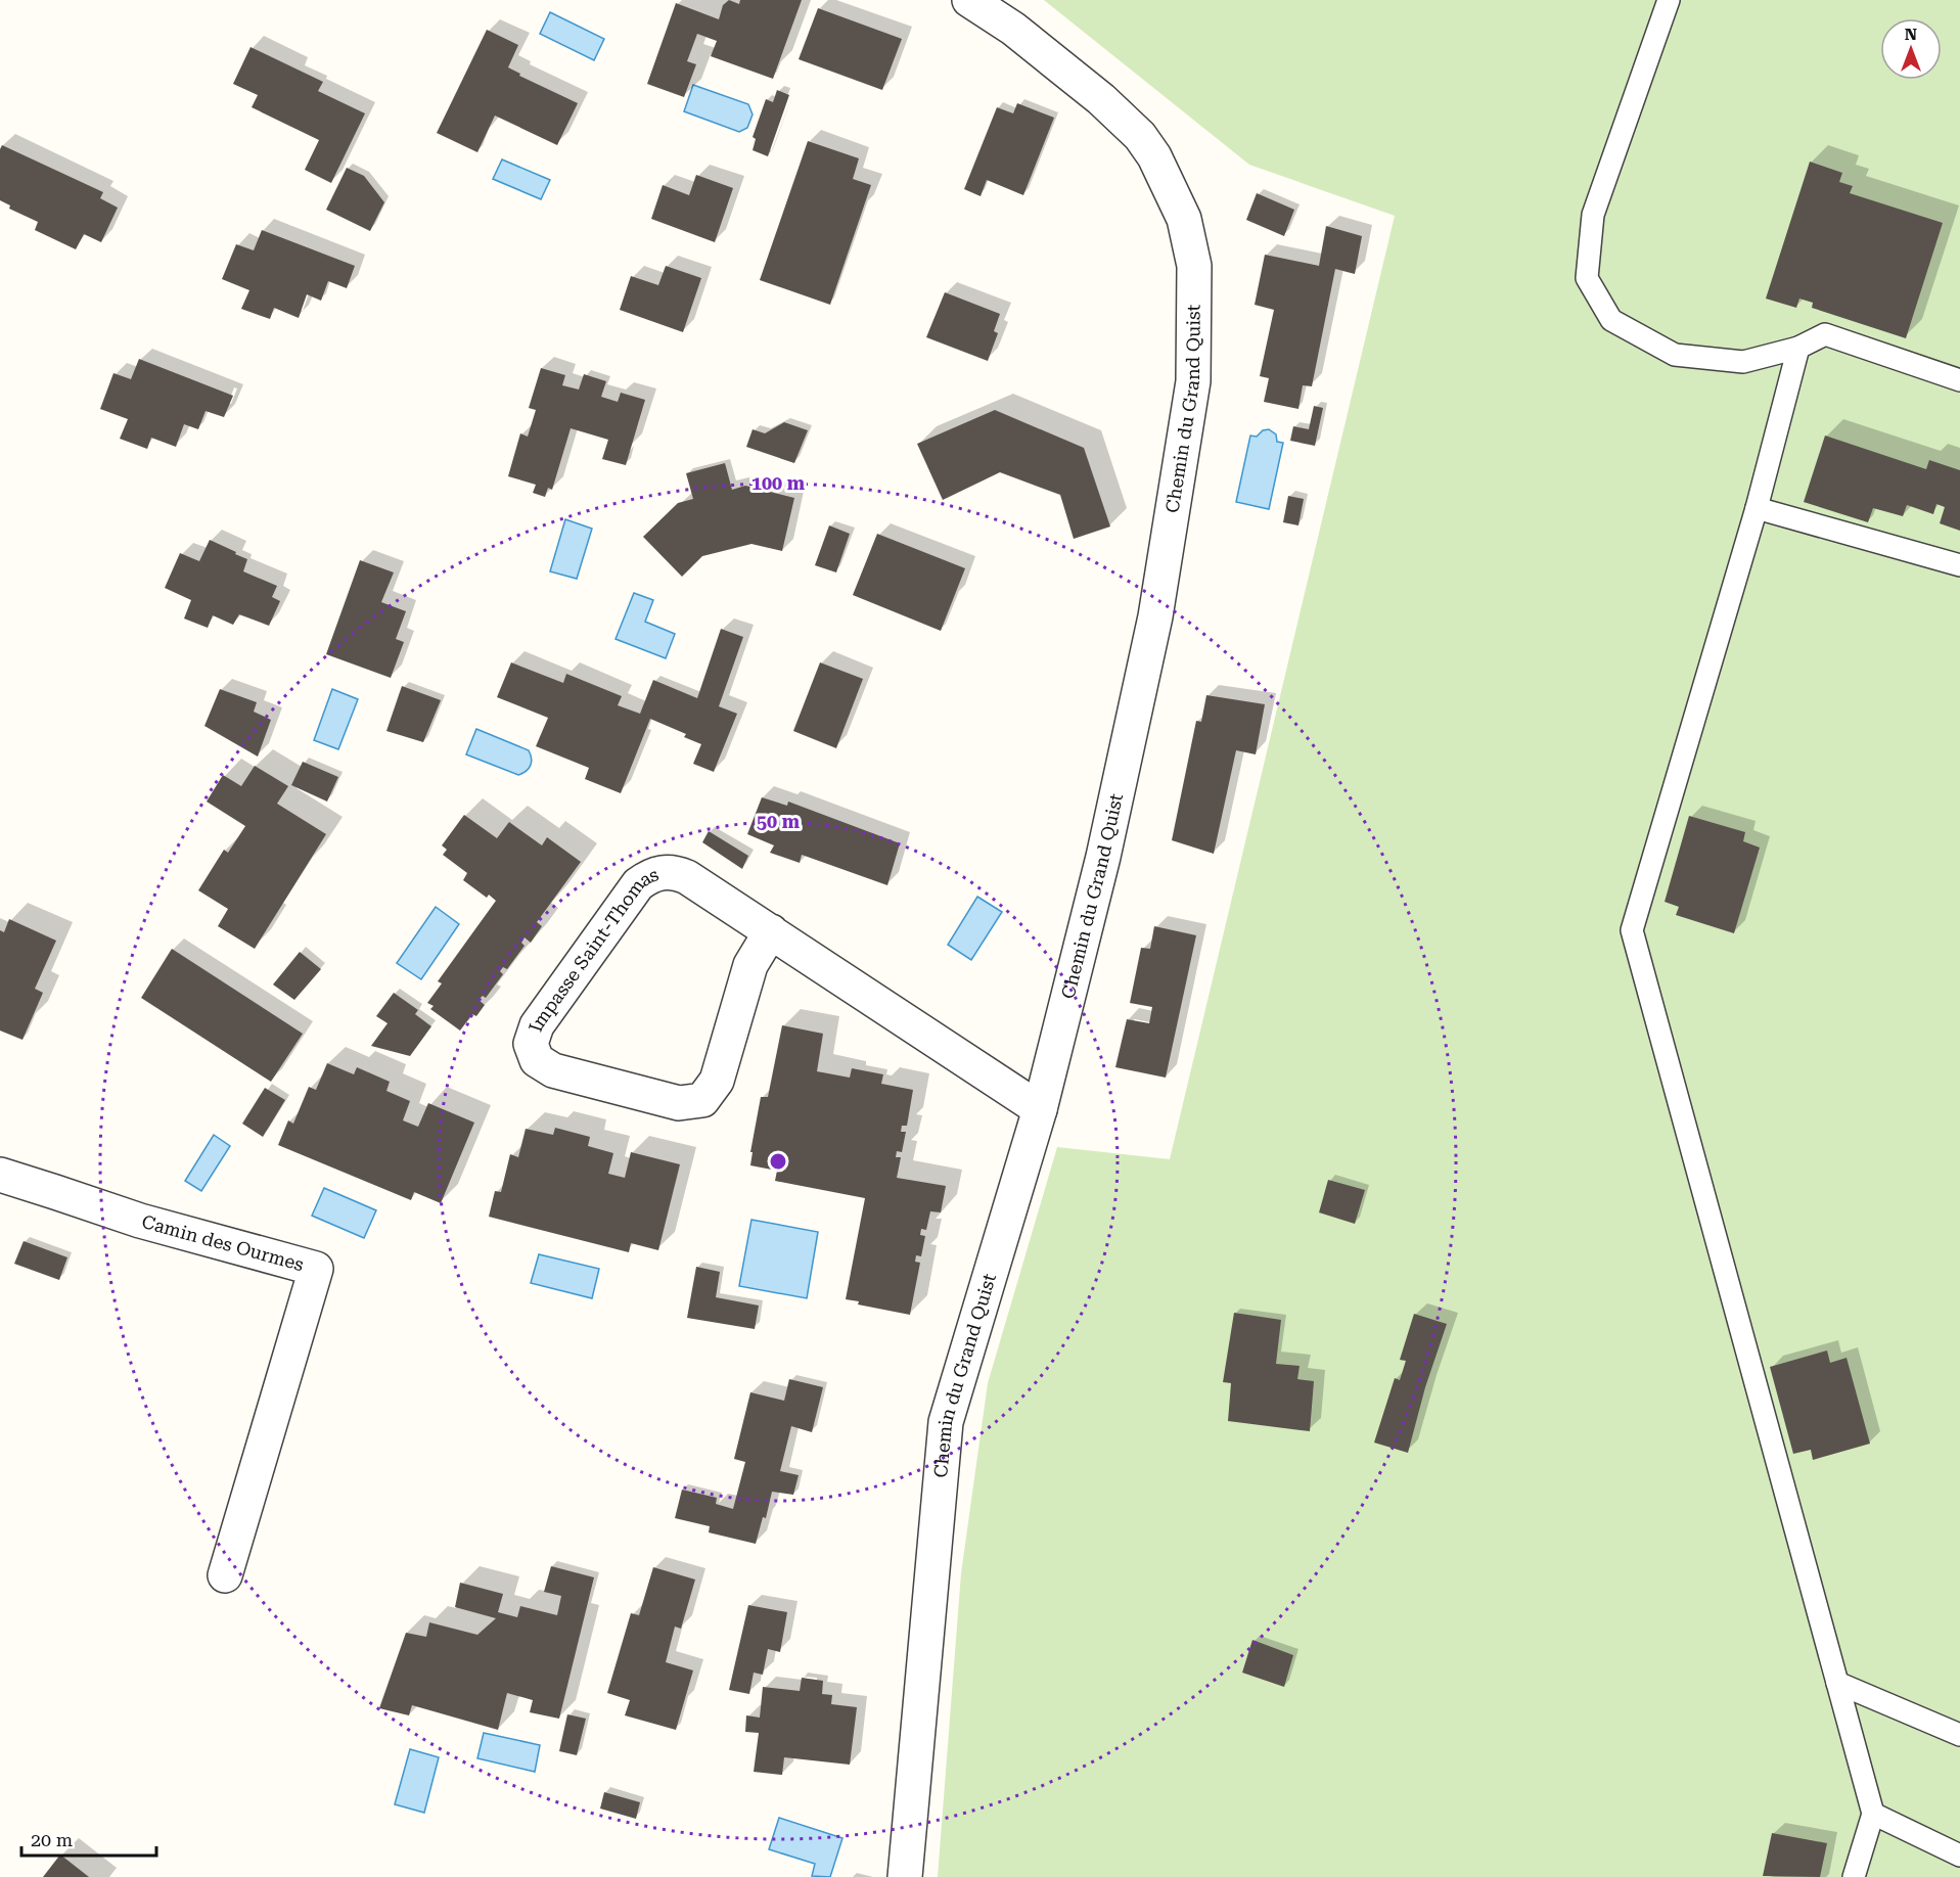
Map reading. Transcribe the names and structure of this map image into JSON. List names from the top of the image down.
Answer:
{
  "streets": {
    "street": ["Chemin du Grand Quist", "Impasse Saint-Thomas", "Camin des Ourmes"]
  },
  "crossings": [
    ["Chemin du Grand Quist", "Impasse Saint-Thomas"]
  ],
  "scale_bar": "20 m",
  "north": "top",
  "rings": ["100 m", "50 m"]
}
